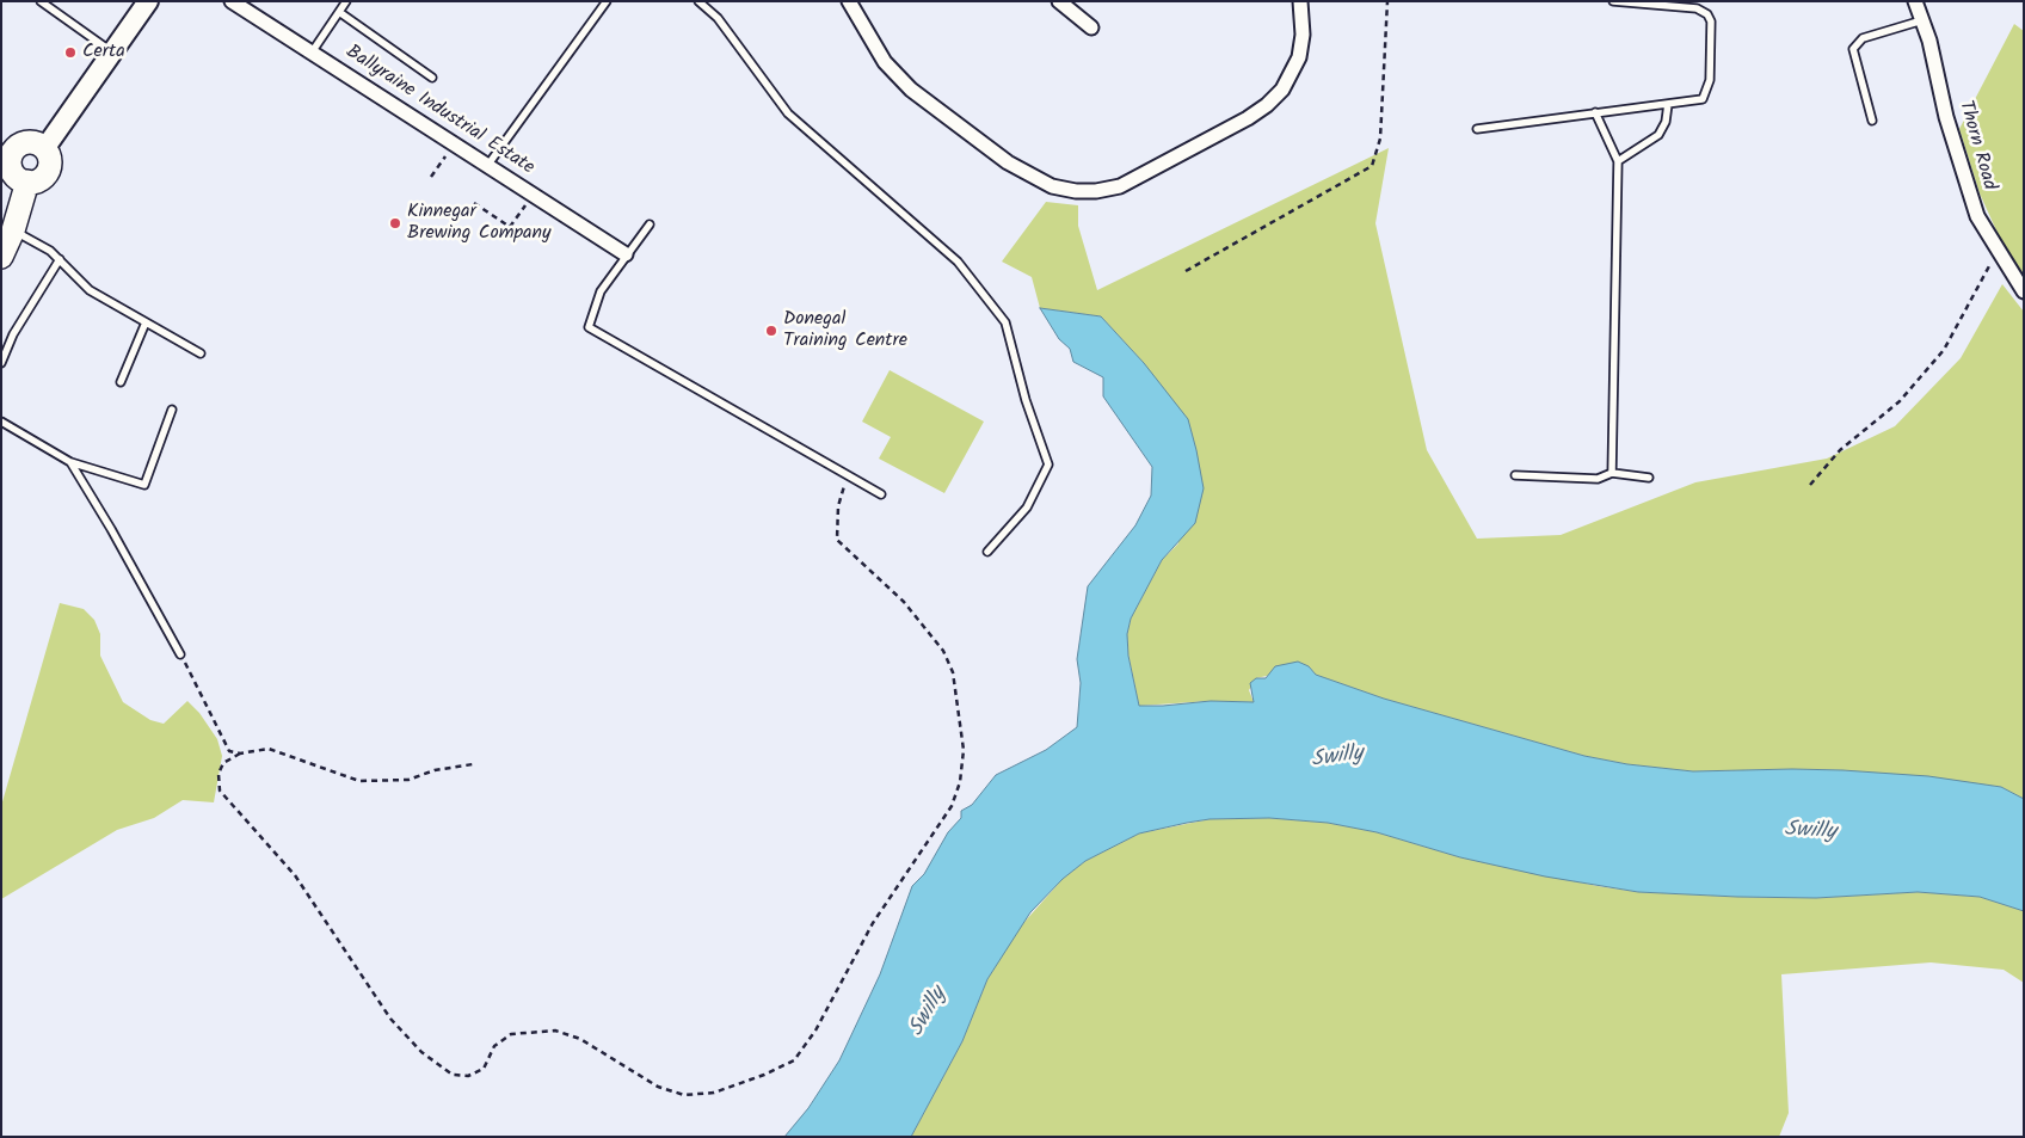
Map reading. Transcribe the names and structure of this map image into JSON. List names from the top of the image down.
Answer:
{
  "streets": {
    "street": ["Ballyraine Industrial Estate", "Thorn Road"]
  },
  "water": ["Swilly"],
  "places": ["Certa", "Kinnegar Brewing Company", "Donegal Training Centre"]
}
